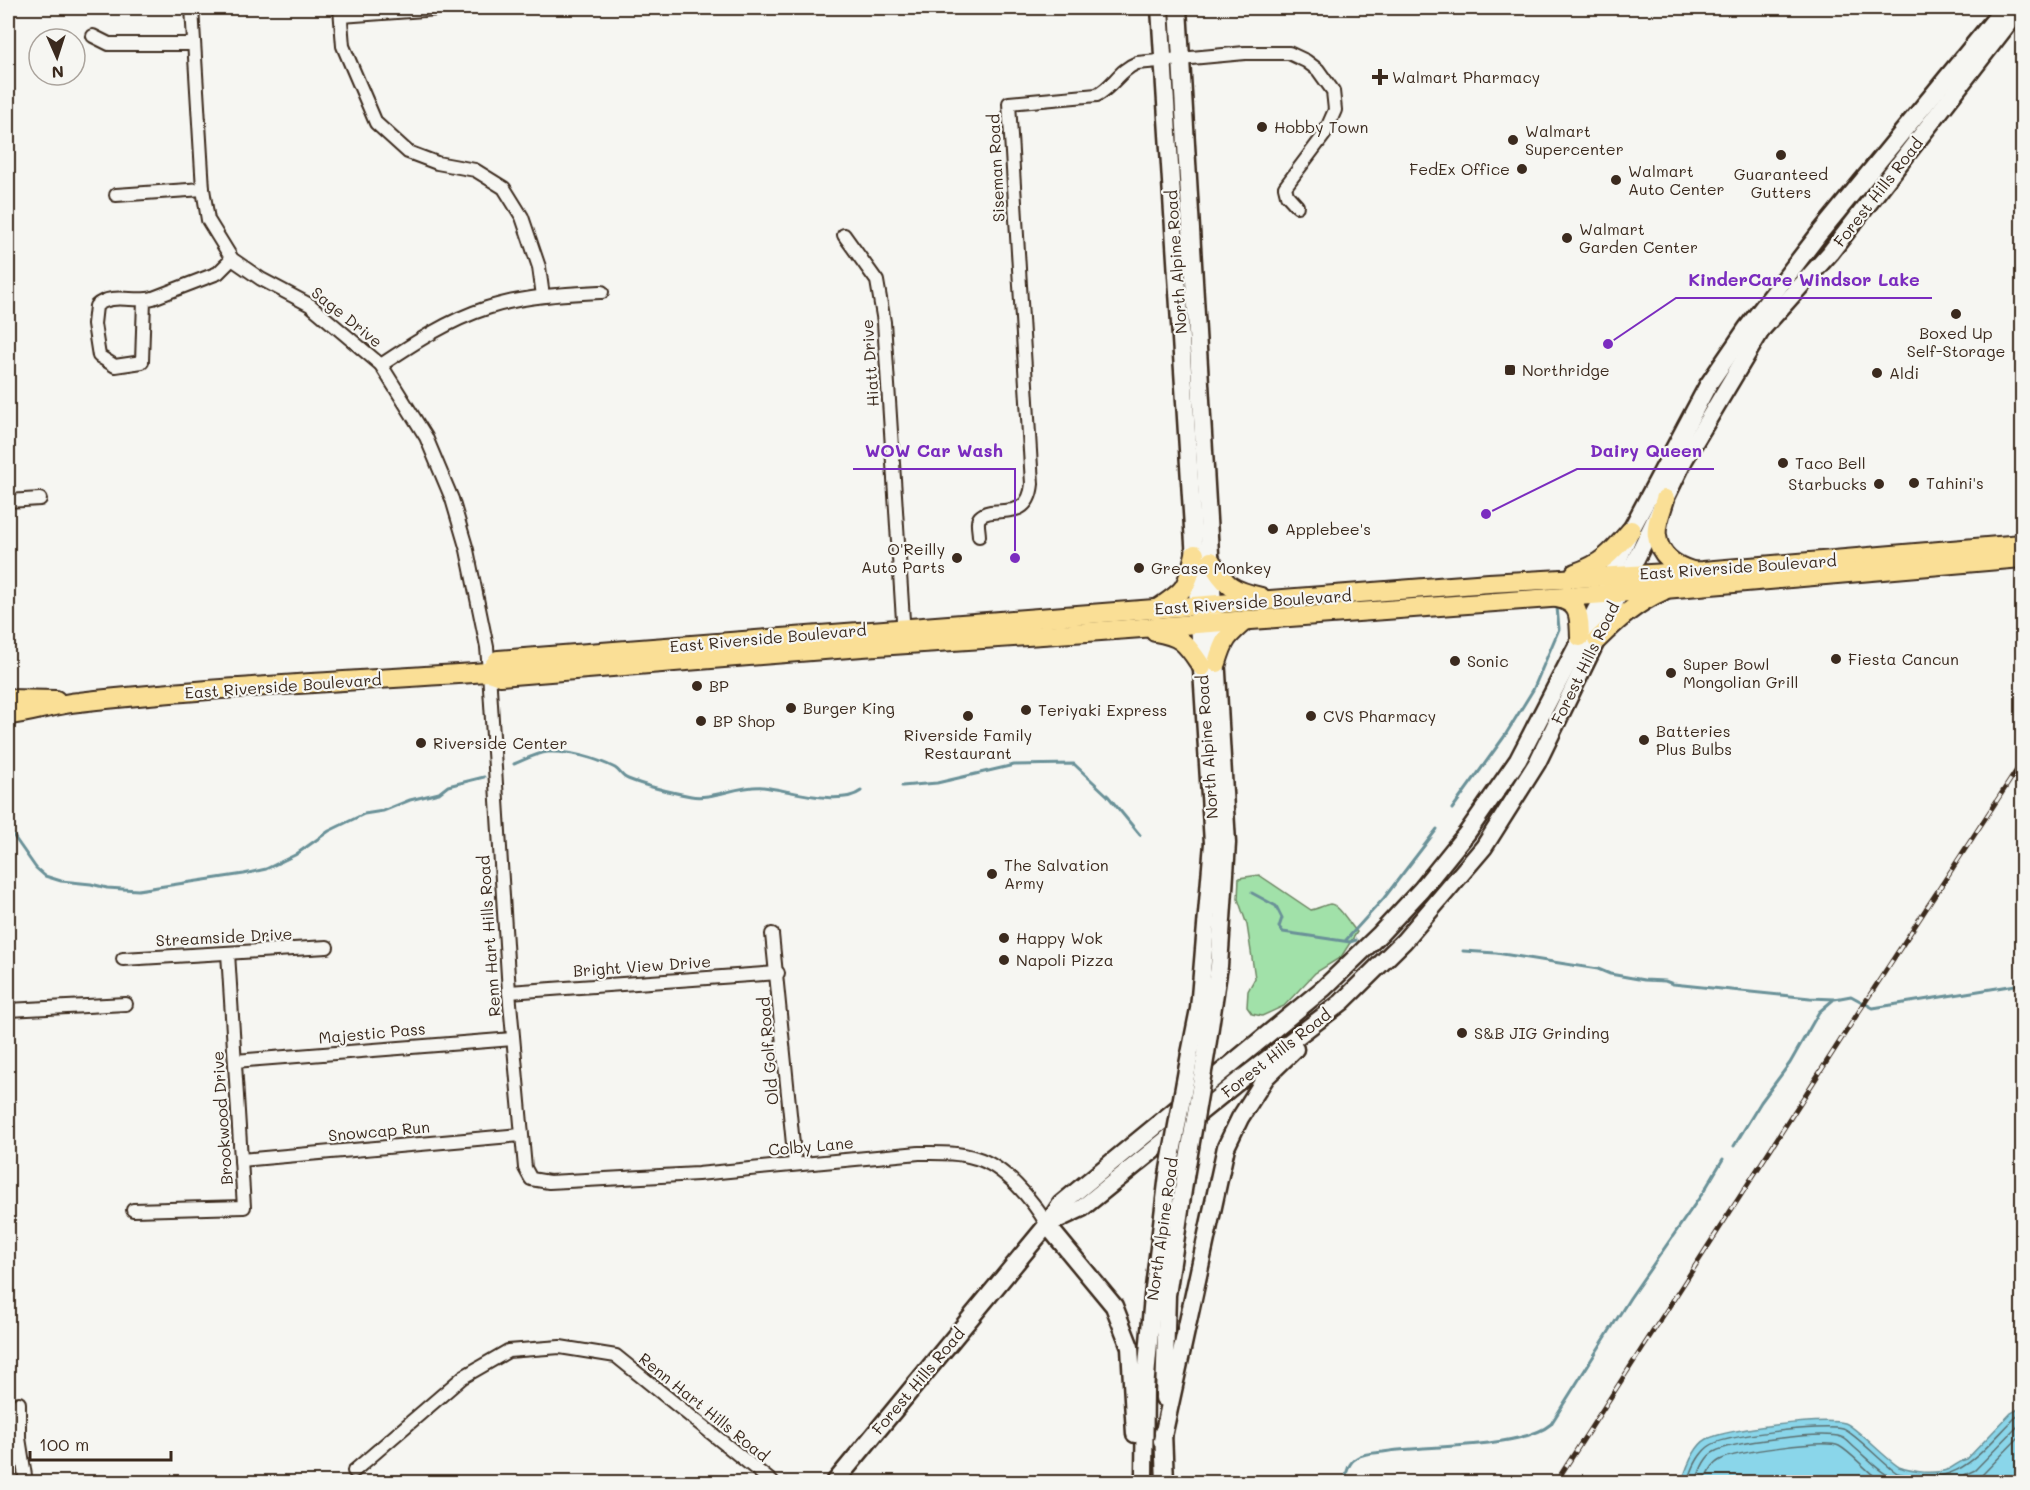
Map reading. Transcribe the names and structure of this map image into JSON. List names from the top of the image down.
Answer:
{
  "streets": {
    "main road": ["East Riverside Boulevard"],
    "street": [
      "Siseman Road",
      "Forest Hills Road",
      "North Alpine Road",
      "Sage Drive",
      "Hiatt Drive",
      "Renn Hart Hills Road",
      "Streamside Drive",
      "Bright View Drive",
      "Majestic Pass",
      "Old Golf Road",
      "Brookwood Drive",
      "Snowcap Run",
      "Colby Lane"
    ]
  },
  "crossings": [
    ["Siseman Road", "North Alpine Road"],
    ["Forest Hills Road", "East Riverside Boulevard"],
    ["Forest Hills Road", "Colby Lane"],
    ["North Alpine Road", "East Riverside Boulevard"],
    ["Sage Drive", "East Riverside Boulevard"],
    ["Sage Drive", "Renn Hart Hills Road"],
    ["Hiatt Drive", "East Riverside Boulevard"],
    ["East Riverside Boulevard", "Renn Hart Hills Road"],
    ["Renn Hart Hills Road", "Bright View Drive"],
    ["Renn Hart Hills Road", "Majestic Pass"],
    ["Renn Hart Hills Road", "Snowcap Run"],
    ["Renn Hart Hills Road", "Colby Lane"],
    ["Streamside Drive", "Brookwood Drive"],
    ["Bright View Drive", "Old Golf Road"],
    ["Majestic Pass", "Brookwood Drive"],
    ["Old Golf Road", "Colby Lane"],
    ["Brookwood Drive", "Snowcap Run"]
  ],
  "places": {
    "health": ["Walmart Pharmacy"],
    "other": [
      "Hobby Town",
      "Walmart Supercenter",
      "Guaranteed Gutters",
      "FedEx Office",
      "Walmart Auto Center",
      "Walmart Garden Center",
      "Boxed Up Self-Storage",
      "KinderCare Windsor Lake",
      "Aldi",
      "Taco Bell",
      "Tahini's",
      "Starbucks",
      "Dairy Queen",
      "Applebee's",
      "O'Reilly Auto Parts",
      "WOW Car Wash",
      "Grease Monkey",
      "Fiesta Cancun",
      "Sonic",
      "Super Bowl Mongolian Grill",
      "BP",
      "Burger King",
      "Teriyaki Express",
      "Riverside Family Restaurant",
      "CVS Pharmacy",
      "BP Shop",
      "Batteries Plus Bulbs",
      "Riverside Center",
      "The Salvation Army",
      "Happy Wok",
      "Napoli Pizza",
      "S&B JIG Grinding"
    ],
    "transit": ["Northridge"]
  },
  "scale_bar": "100 m",
  "north": "bottom"
}
